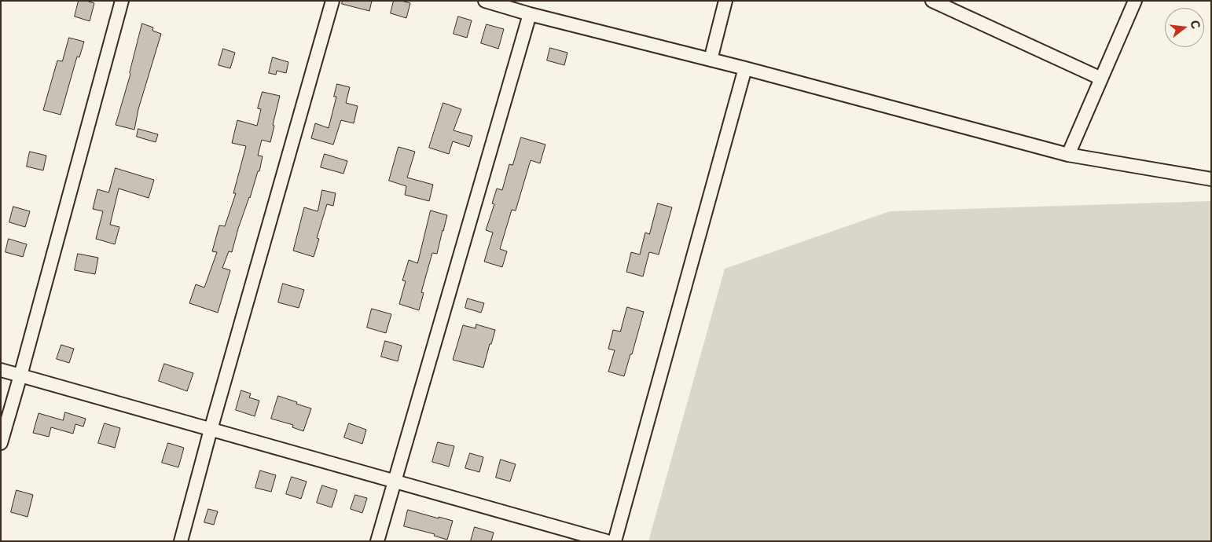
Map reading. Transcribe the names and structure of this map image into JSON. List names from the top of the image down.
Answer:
{
  "north": "right"
}
